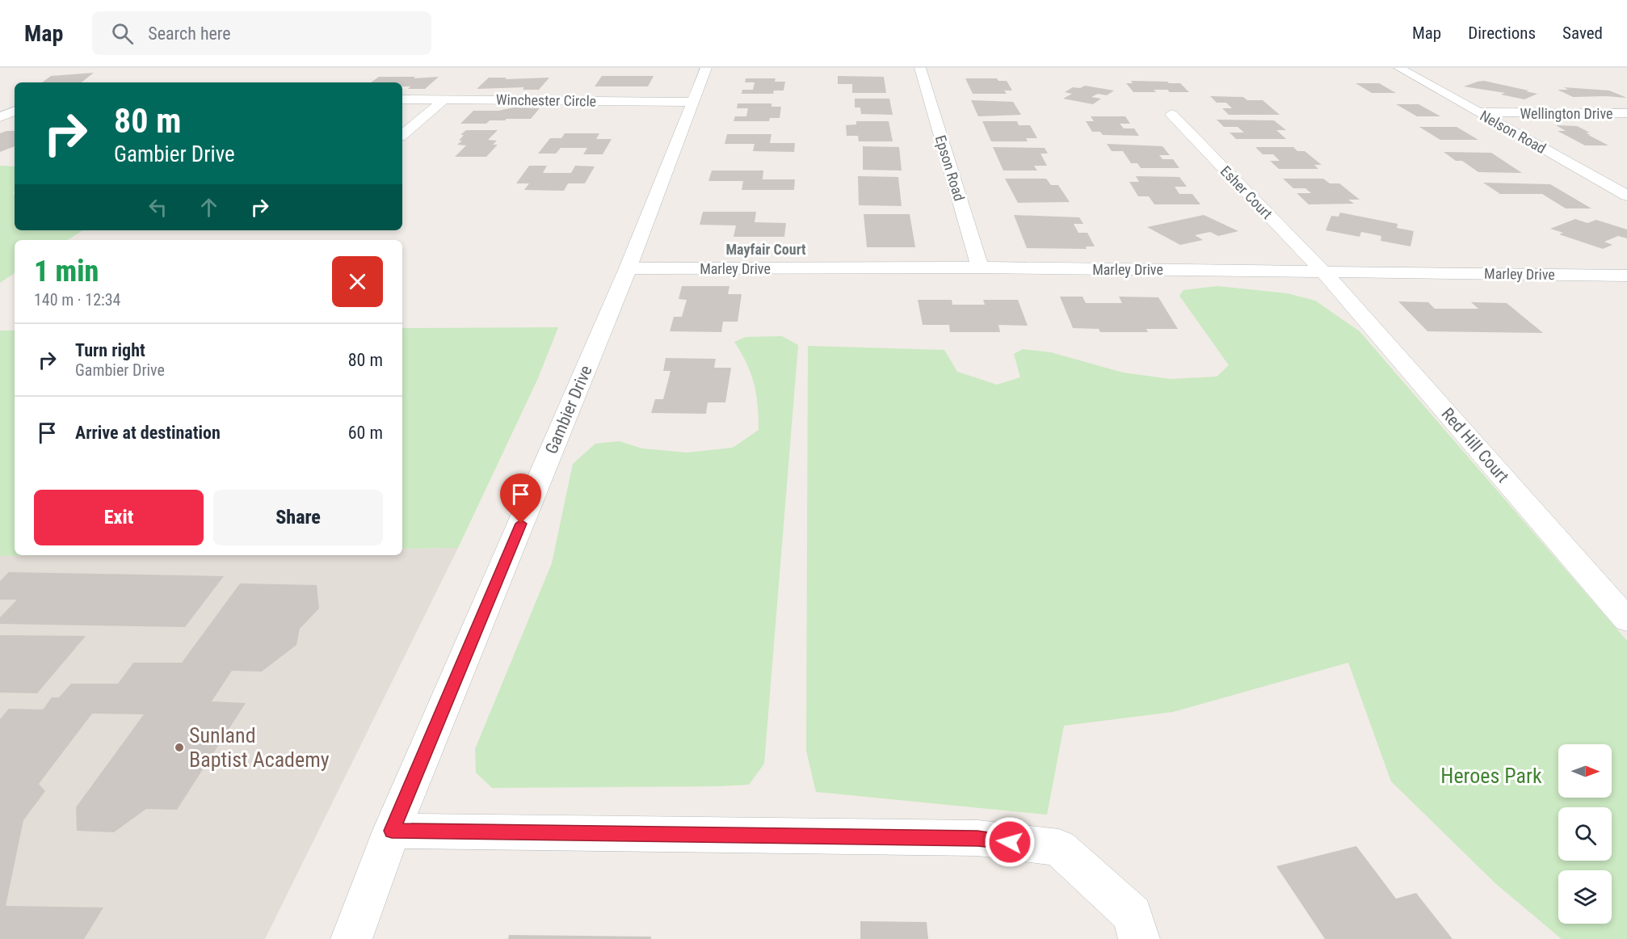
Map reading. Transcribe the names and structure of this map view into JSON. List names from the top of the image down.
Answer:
{
  "streets": {
    "street": [
      "Winchester Circle",
      "Wellington Drive",
      "Nelson Road",
      "Epson Road",
      "Esher Court",
      "Marley Drive",
      "Gambier Drive",
      "Red Hill Court"
    ]
  },
  "crossings": [
    ["Winchester Circle", "Gambier Drive"],
    ["Wellington Drive", "Nelson Road"],
    ["Epson Road", "Marley Drive"],
    ["Esher Court", "Marley Drive"],
    ["Esher Court", "Red Hill Court"],
    ["Marley Drive", "Gambier Drive"],
    ["Marley Drive", "Red Hill Court"]
  ],
  "districts": ["Mayfair Court"],
  "parks": ["Heroes Park"],
  "places": ["Sunland Baptist Academy"],
  "north": "right",
  "page": {
    "header": "Map",
    "search": "Search here",
    "nav": ["Map", "Directions", "Saved"],
    "turn": ["80 m", "Gambier Drive"],
    "heading": ["1 min", "140 m · 12:34"],
    "list": [
      {
        "name": "Turn right",
        "note": "Gambier Drive",
        "value": "80 m"
      },
      {
        "name": "Arrive at destination",
        "value": "60 m"
      }
    ],
    "buttons": ["Exit", "Share"]
  }
}
